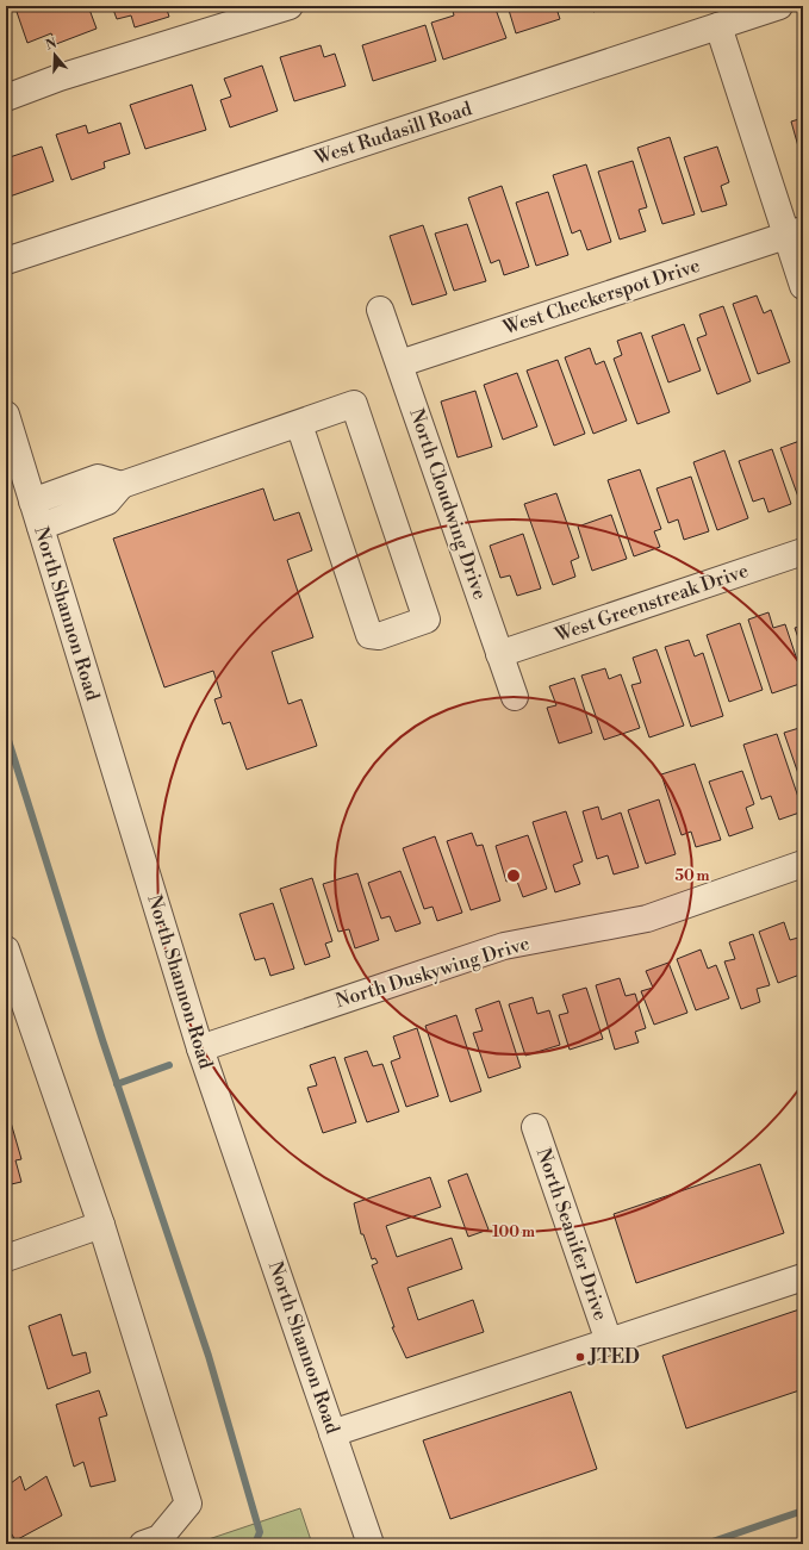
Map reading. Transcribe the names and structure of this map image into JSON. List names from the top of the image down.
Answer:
{
  "streets": {
    "street": [
      "West Rudasill Road",
      "West Checkerspot Drive",
      "North Cloudwing Drive",
      "West Greenstreak Drive",
      "North Shannon Road",
      "North Duskywing Drive",
      "North Seanifer Drive"
    ]
  },
  "crossings": [
    ["West Checkerspot Drive", "North Cloudwing Drive"],
    ["North Cloudwing Drive", "West Greenstreak Drive"],
    ["North Shannon Road", "North Duskywing Drive"]
  ],
  "places": ["JTED"],
  "north": "top",
  "rings": ["50 m", "100 m"]
}
